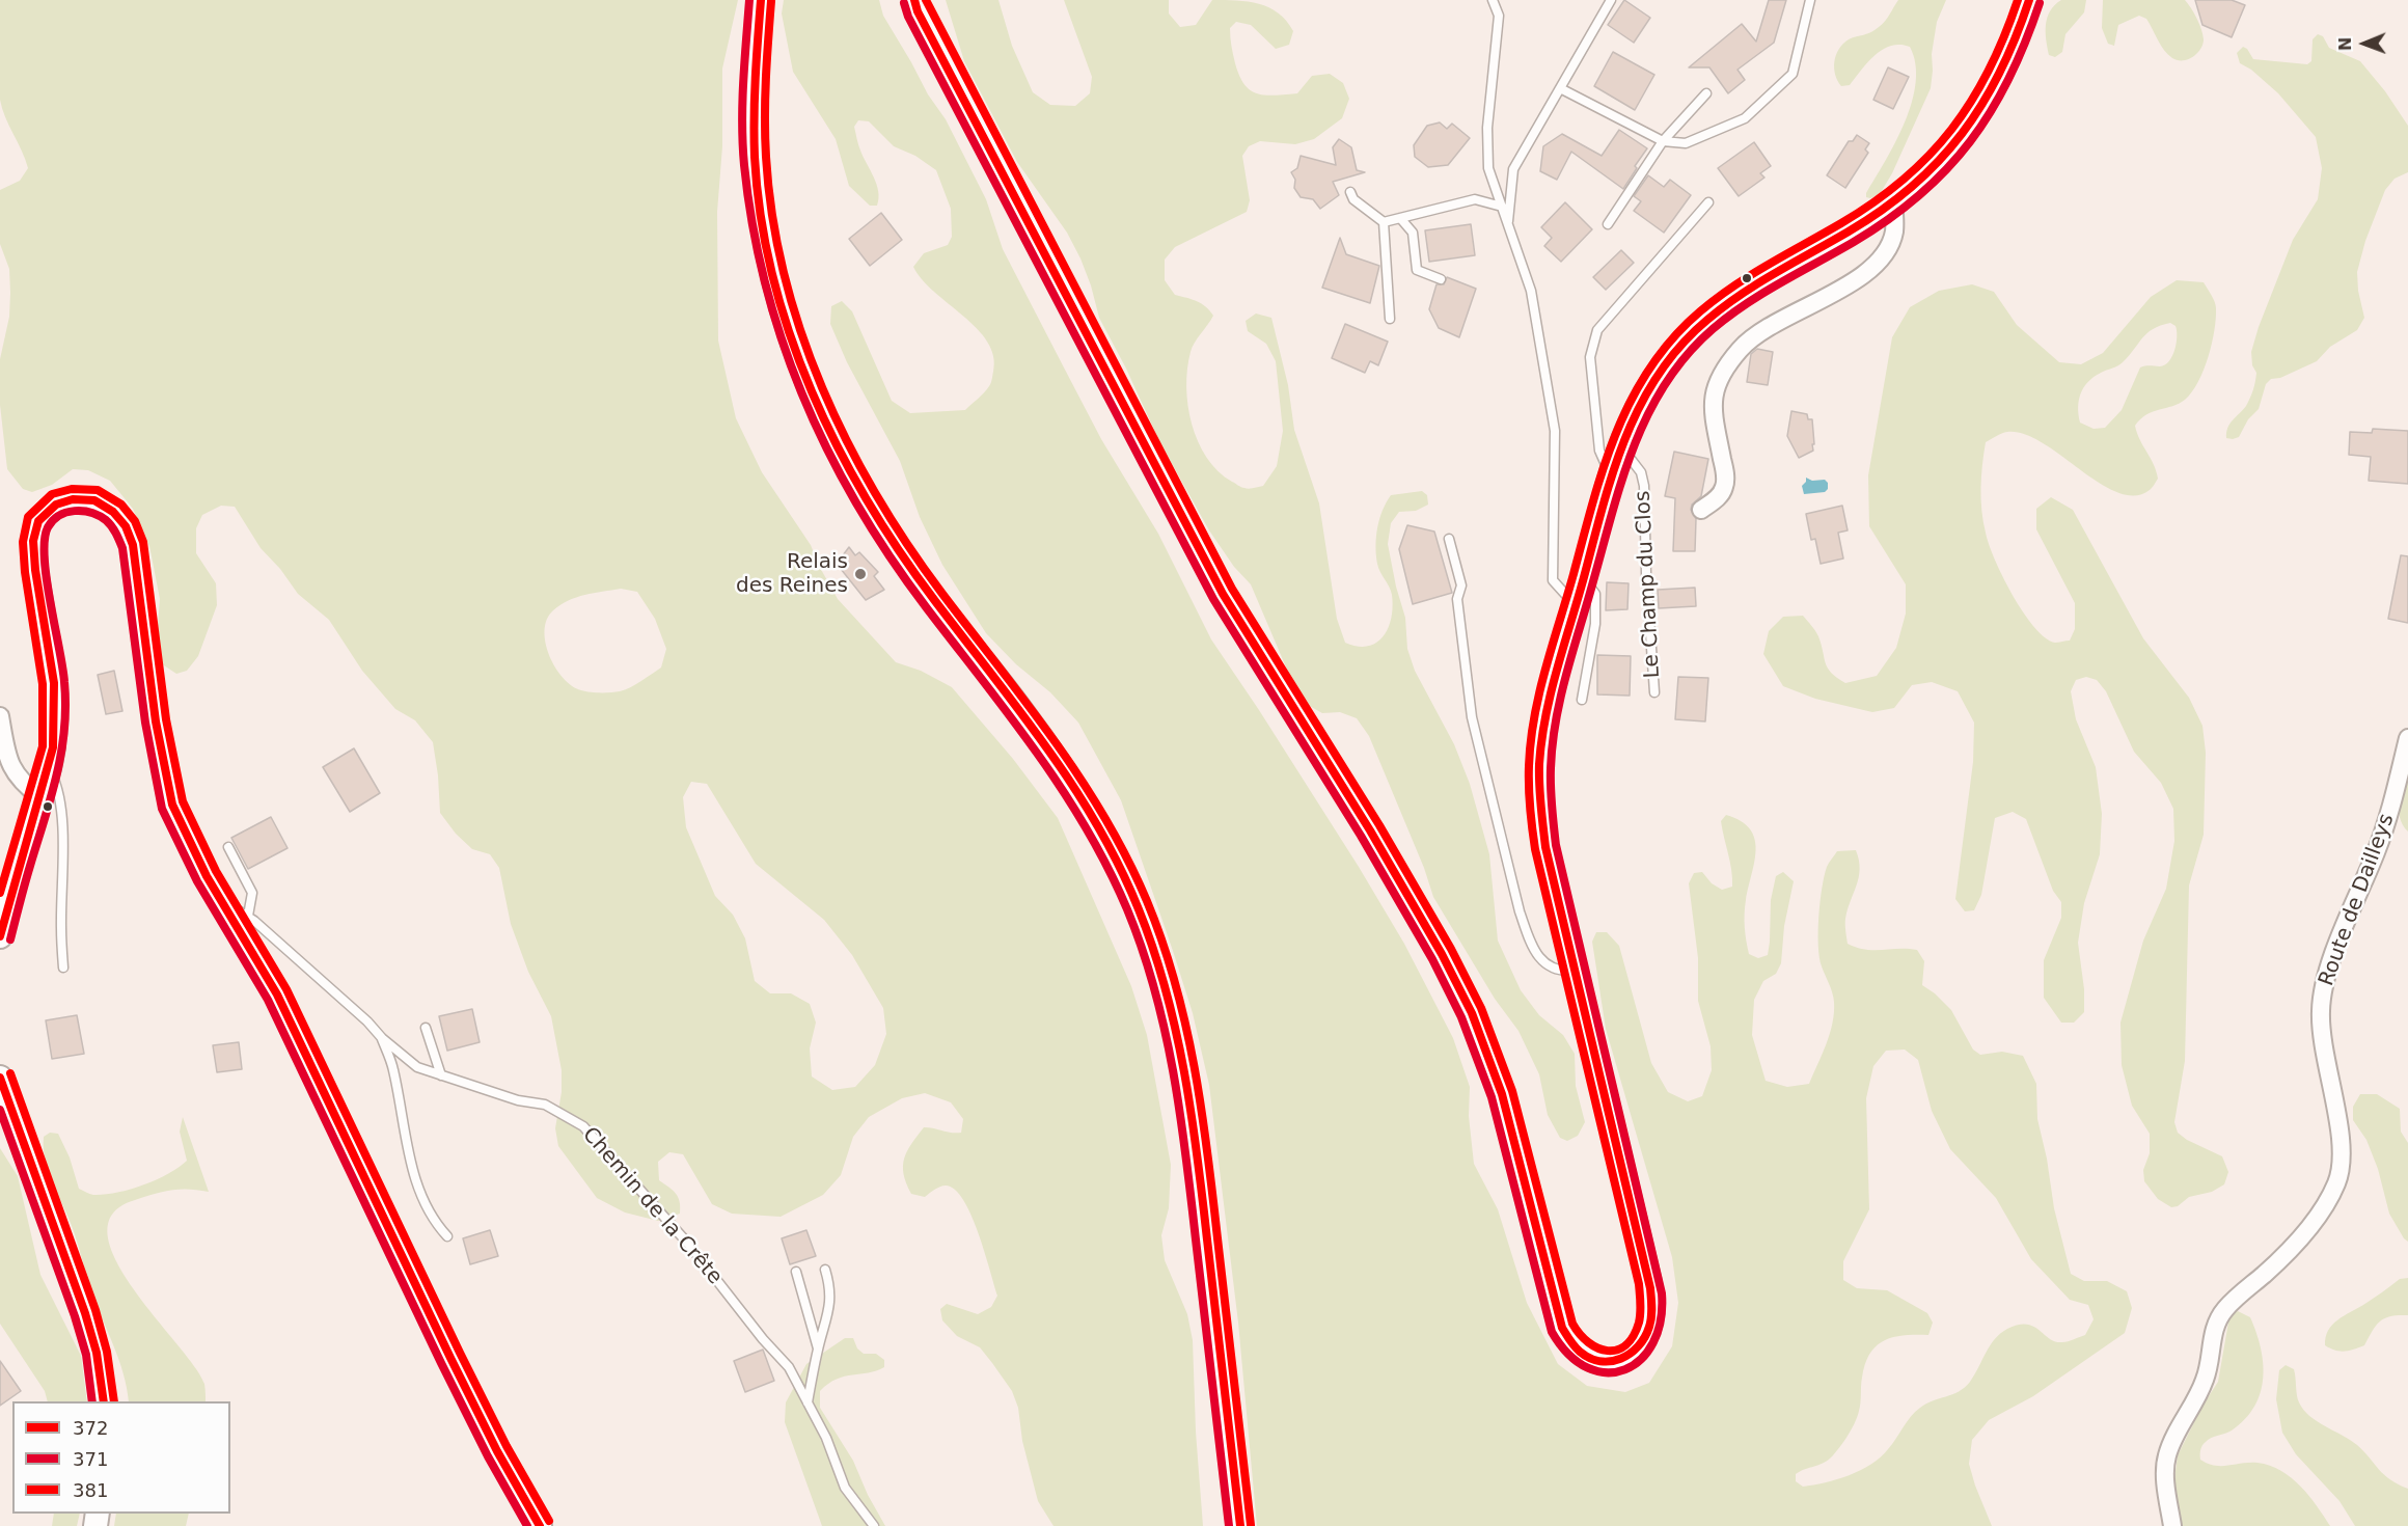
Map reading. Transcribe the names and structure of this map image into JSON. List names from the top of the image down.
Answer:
{
  "streets": {
    "street": ["Route de Dailleys"],
    "lane": ["Le Champ du Clos", "Chemin de la Crête"]
  },
  "places": ["Relais des Reines"],
  "lines": ["transit line 372", "transit line 371", "transit line 381"],
  "legend": ["372", "371", "381"],
  "north": "left"
}
